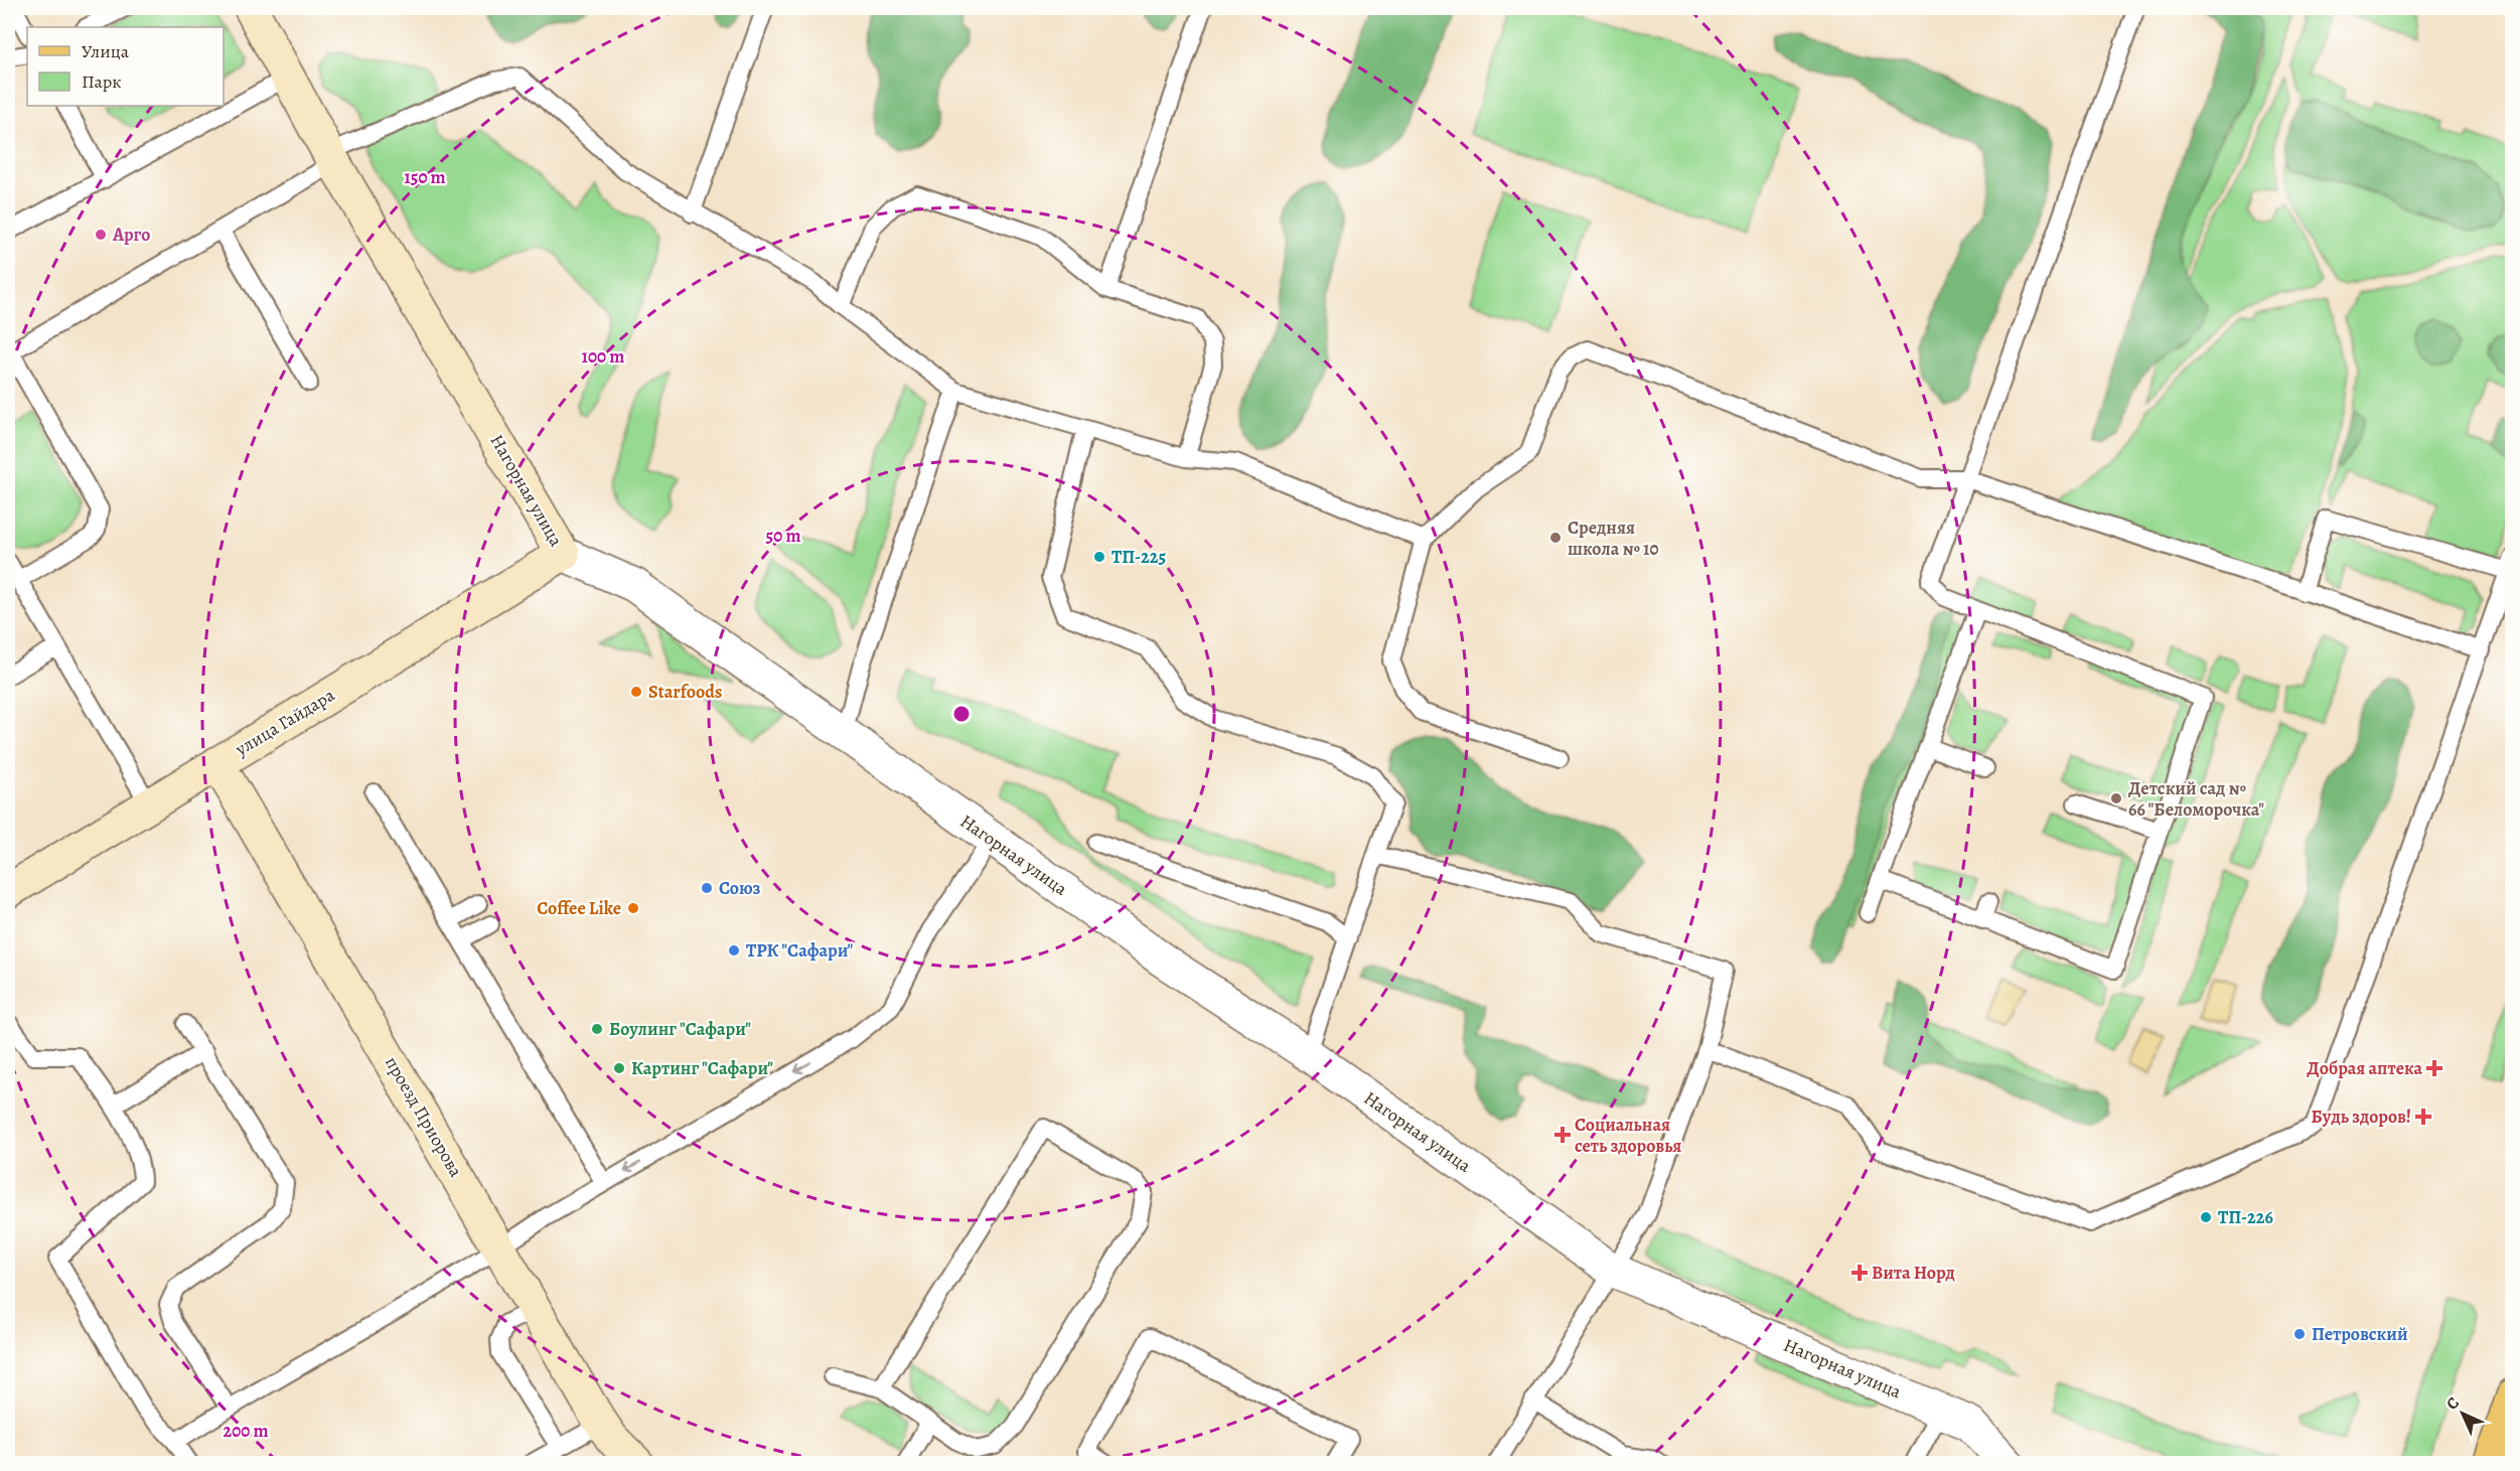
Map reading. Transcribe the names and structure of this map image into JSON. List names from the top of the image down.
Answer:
{
  "streets": {
    "street": ["Нагорная улица", "улица Гайдара", "проезд Приорова"]
  },
  "crossings": [
    ["Нагорная улица", "улица Гайдара"],
    ["улица Гайдара", "проезд Приорова"]
  ],
  "places": {
    "other": [
      "Арго",
      "Средняя школа № 10",
      "ТП-225",
      "Starfoods",
      "Детский сад № 66 \"Беломорочка\"",
      "Союз",
      "Coffee Like",
      "ТРК \"Сафари\"",
      "Боулинг \"Сафари\"",
      "Картинг \"Сафари\"",
      "ТП-226",
      "Петровский"
    ],
    "health": [
      "Добрая аптека",
      "Будь здоров!",
      "Социальная сеть здоровья",
      "Вита Норд"
    ]
  },
  "legend": ["Улица", "Парк"],
  "north": "top left",
  "rings": [
    "150 m",
    "100 m",
    "50 m",
    "200 m"
  ]
}
